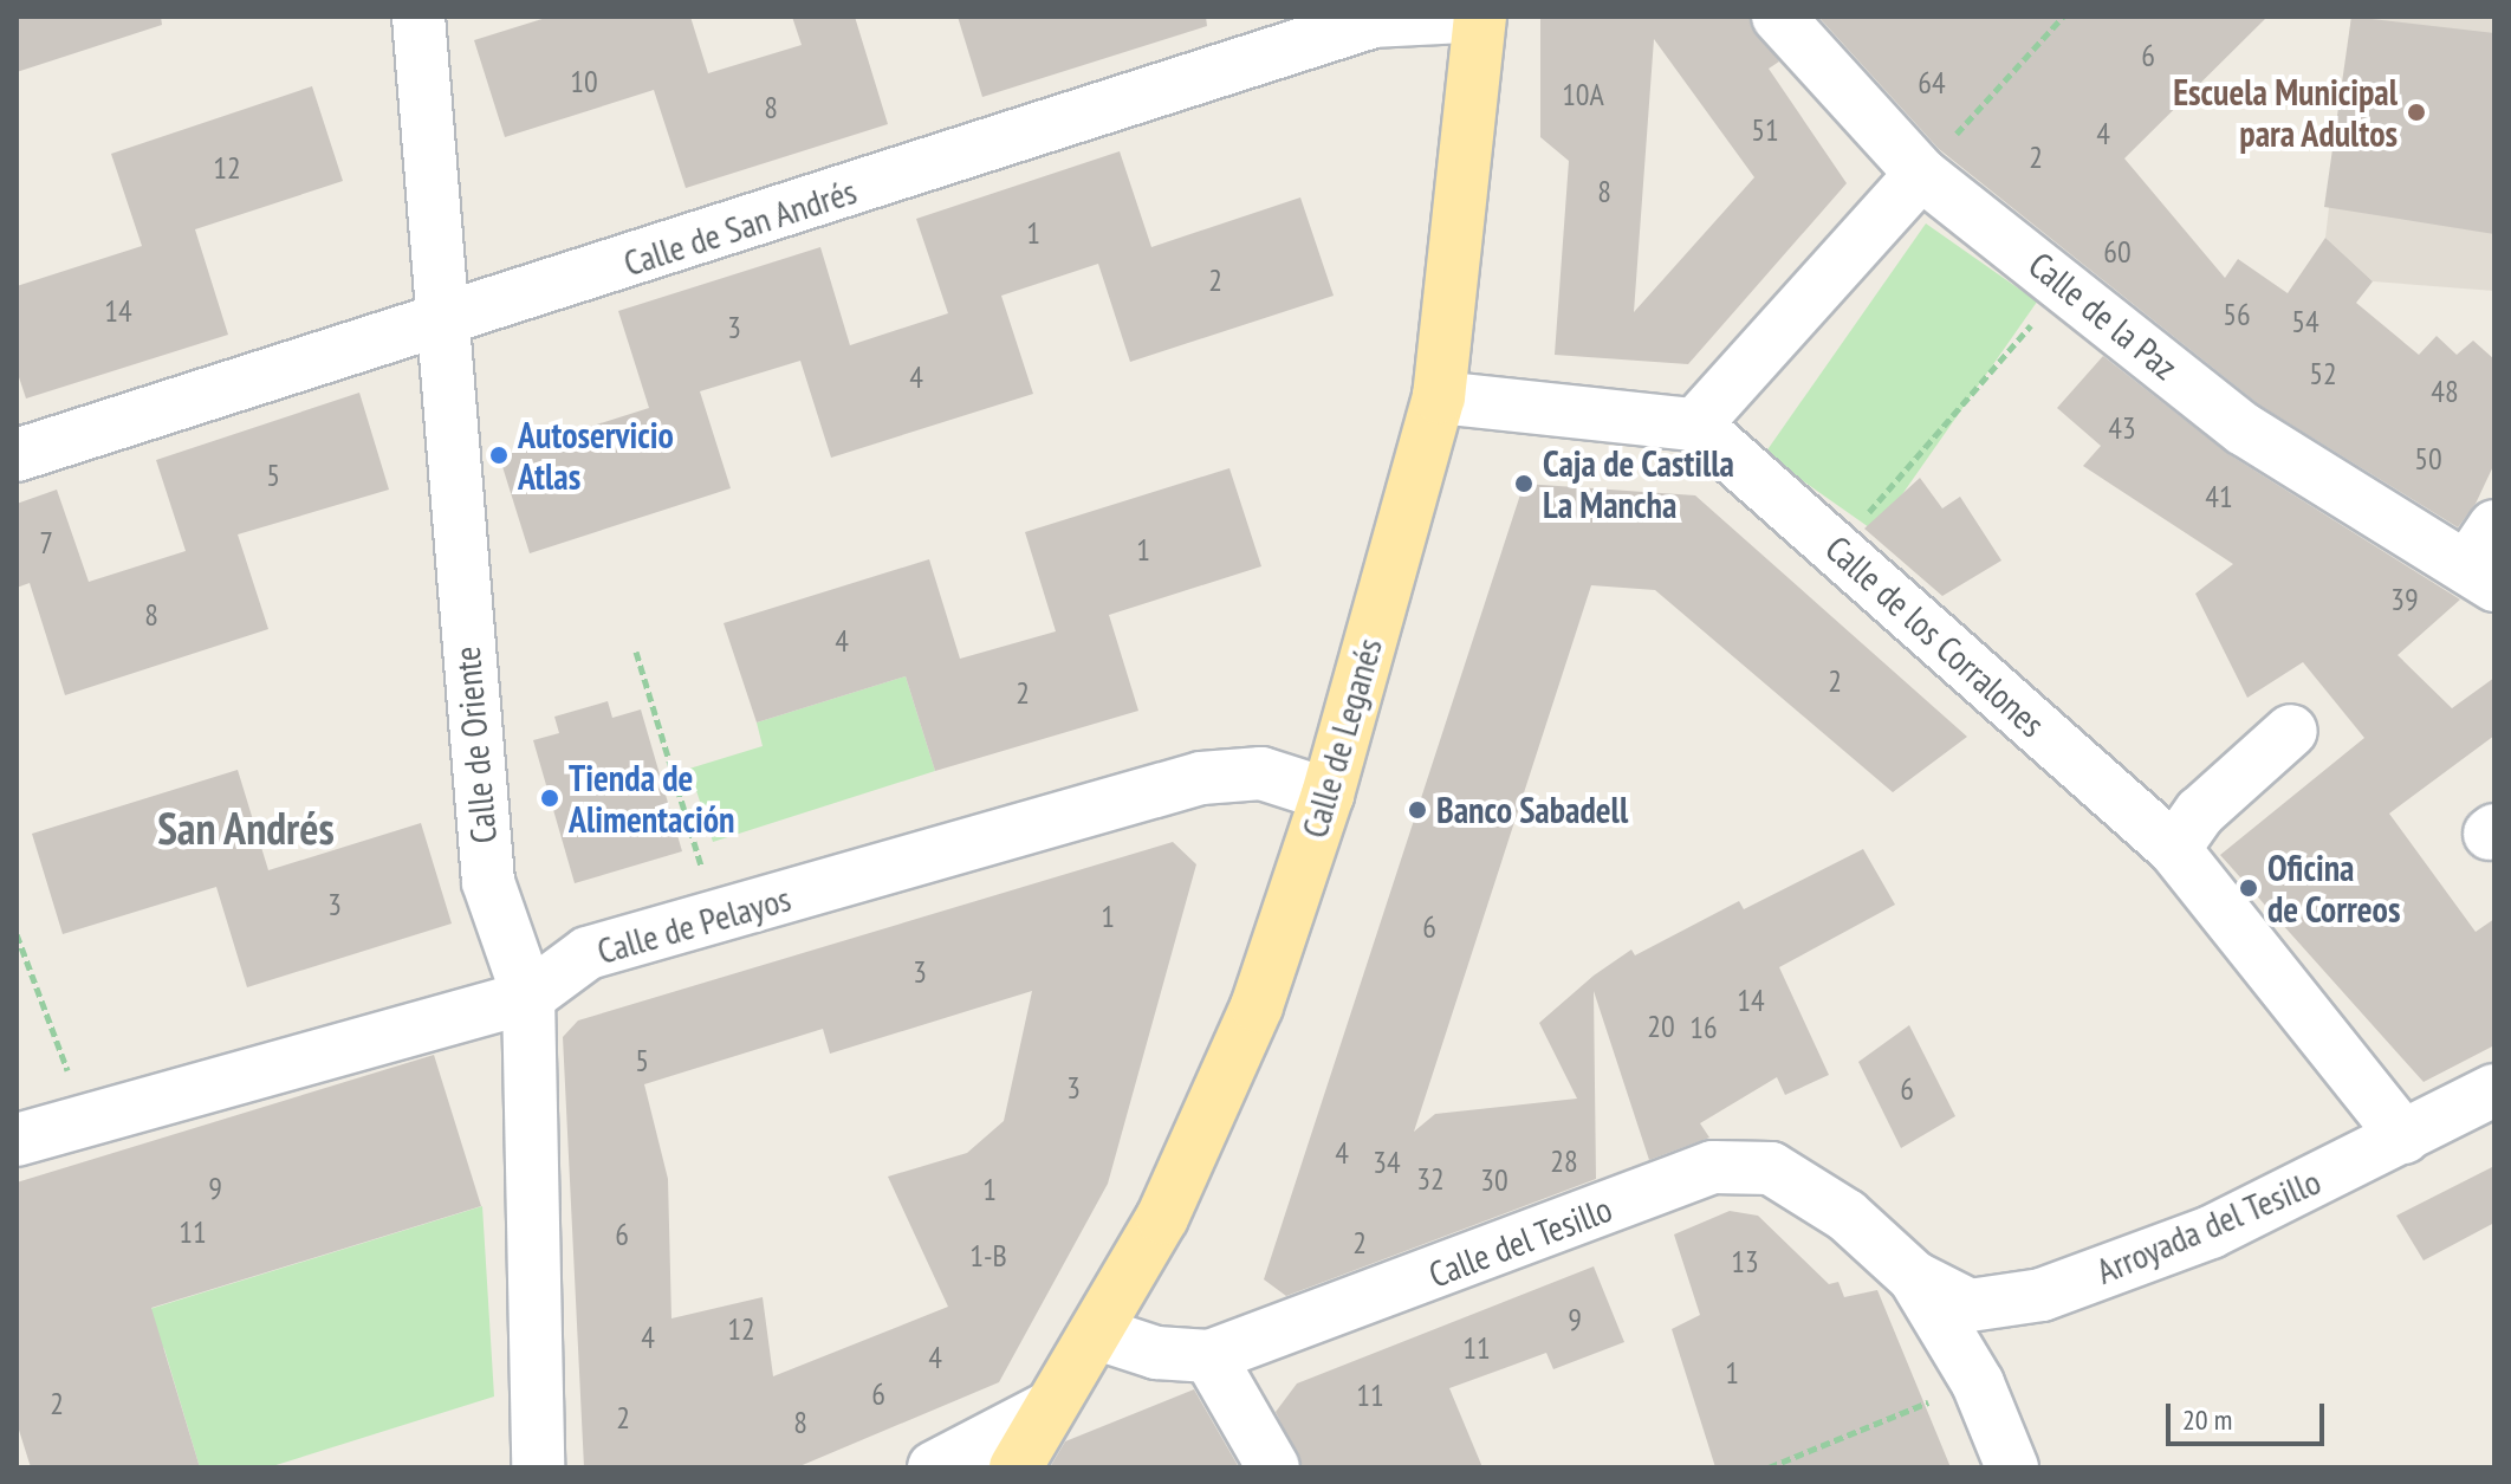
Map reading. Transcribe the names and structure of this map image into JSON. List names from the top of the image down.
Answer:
{
  "streets": {
    "main road": ["Calle de Leganés"],
    "street": [
      "Calle de San Andrés",
      "Calle de la Paz",
      "Calle de los Corralones",
      "Calle de Oriente",
      "Calle de Pelayos",
      "Arroyada del Tesillo",
      "Calle del Tesillo"
    ]
  },
  "crossings": [
    ["Calle de San Andrés", "Calle de Oriente"],
    ["Calle de los Corralones", "Arroyada del Tesillo"],
    ["Calle de Leganés", "Calle de Pelayos"],
    ["Calle de Leganés", "Calle del Tesillo"],
    ["Calle de Oriente", "Calle de Pelayos"],
    ["Arroyada del Tesillo", "Calle del Tesillo"]
  ],
  "districts": ["San Andrés"],
  "places": [
    "Escuela Municipal para Adultos",
    "Autoservicio Atlas",
    "Caja de Castilla La Mancha",
    "Tienda de Alimentación",
    "Banco Sabadell",
    "Oficina de Correos"
  ],
  "house_numbers": [
    "6",
    "10",
    "64",
    "10A",
    "8",
    "51",
    "4",
    "2",
    "12",
    "8",
    "1",
    "60",
    "2",
    "14",
    "56",
    "54",
    "3",
    "52",
    "4",
    "48",
    "43",
    "50",
    "5",
    "41",
    "7",
    "1",
    "39",
    "8",
    "4",
    "2",
    "2",
    "3",
    "1",
    "6",
    "3",
    "14",
    "20",
    "16",
    "5",
    "3",
    "6",
    "4",
    "28",
    "34",
    "32",
    "30",
    "9",
    "1",
    "11",
    "6",
    "2",
    "1-B",
    "13",
    "9",
    "12",
    "4",
    "11",
    "4",
    "1",
    "6",
    "11",
    "2",
    "2",
    "8"
  ],
  "scale_bar": "20 m"
}
